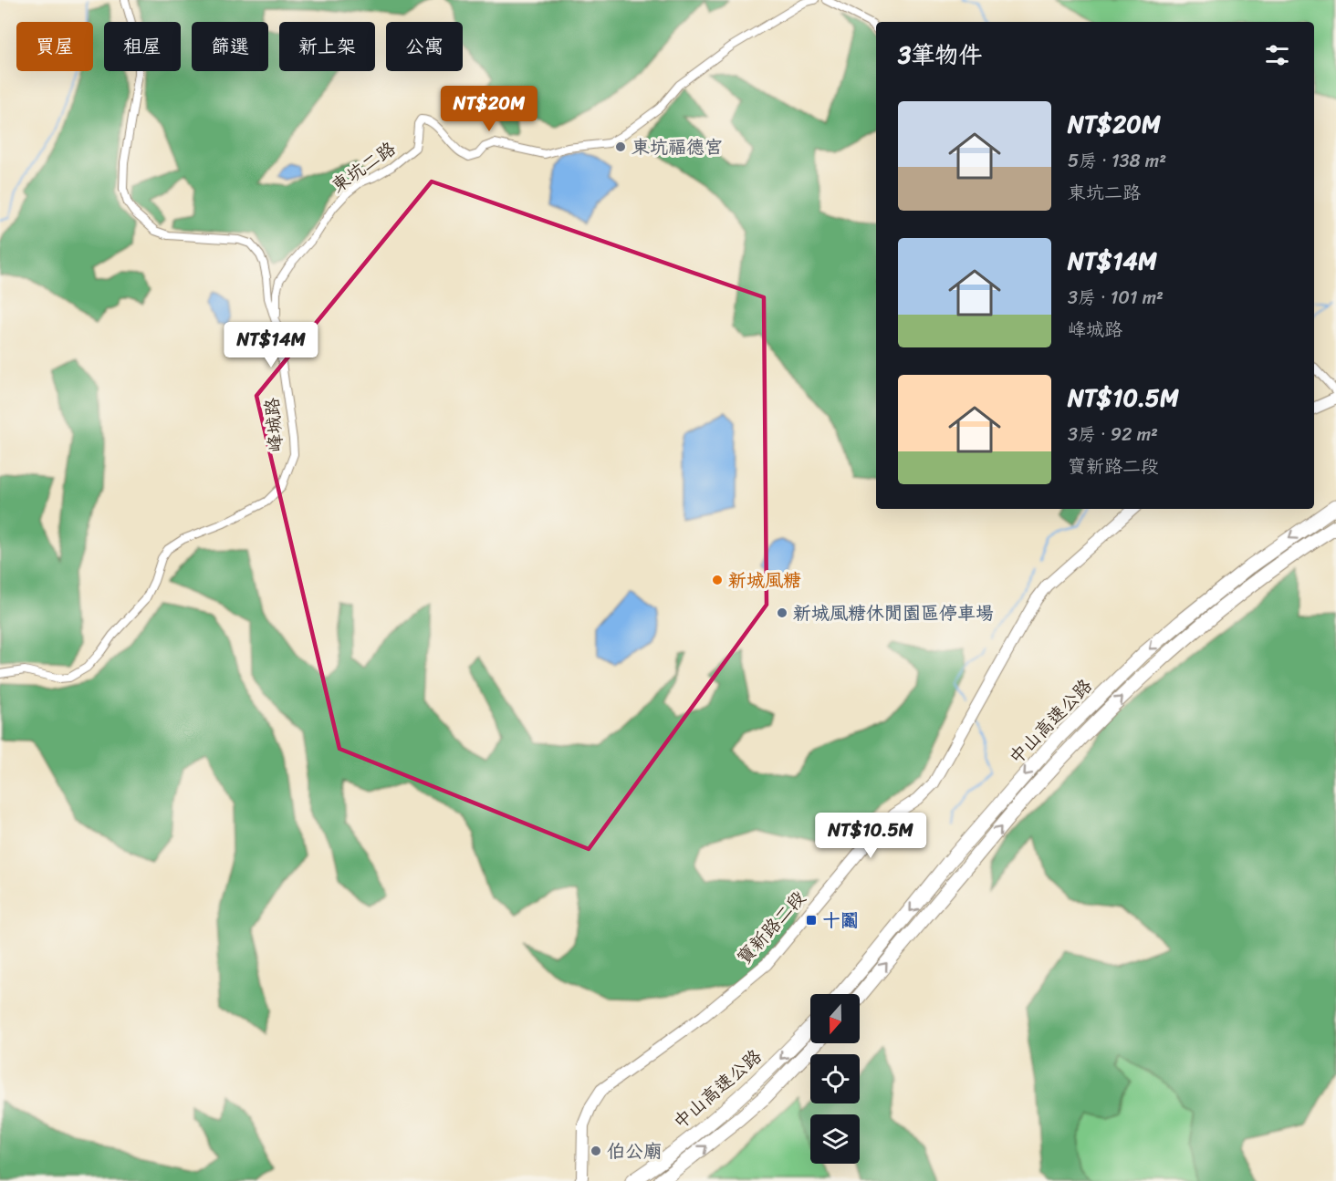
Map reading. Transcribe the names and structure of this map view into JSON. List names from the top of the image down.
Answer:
{
  "streets": {
    "highway": ["中山高速公路"],
    "street": ["東坑二路", "峰城路", "寶新路二段"]
  },
  "crossings": [
    ["東坑二路", "峰城路"]
  ],
  "places": {
    "other": [
      "東坑福德宮",
      "新城風糖",
      "新城風糖休閒園區停車場",
      "伯公廟"
    ],
    "transit": ["十鬮"]
  },
  "north": "bottom",
  "page": {
    "chip": [
      "買屋",
      "租屋",
      "篩選",
      "新上架",
      "公寓"
    ],
    "heading": "3筆物件",
    "price": ["NT$20M", "NT$14M", "NT$10.5M"],
    "list": [
      {
        "name": "NT$20M",
        "note": "5房 · 138 m² · 東坑二路"
      },
      {
        "name": "NT$14M",
        "note": "3房 · 101 m² · 峰城路"
      },
      {
        "name": "NT$10.5M",
        "note": "3房 · 92 m² · 寶新路二段"
      }
    ]
  }
}
